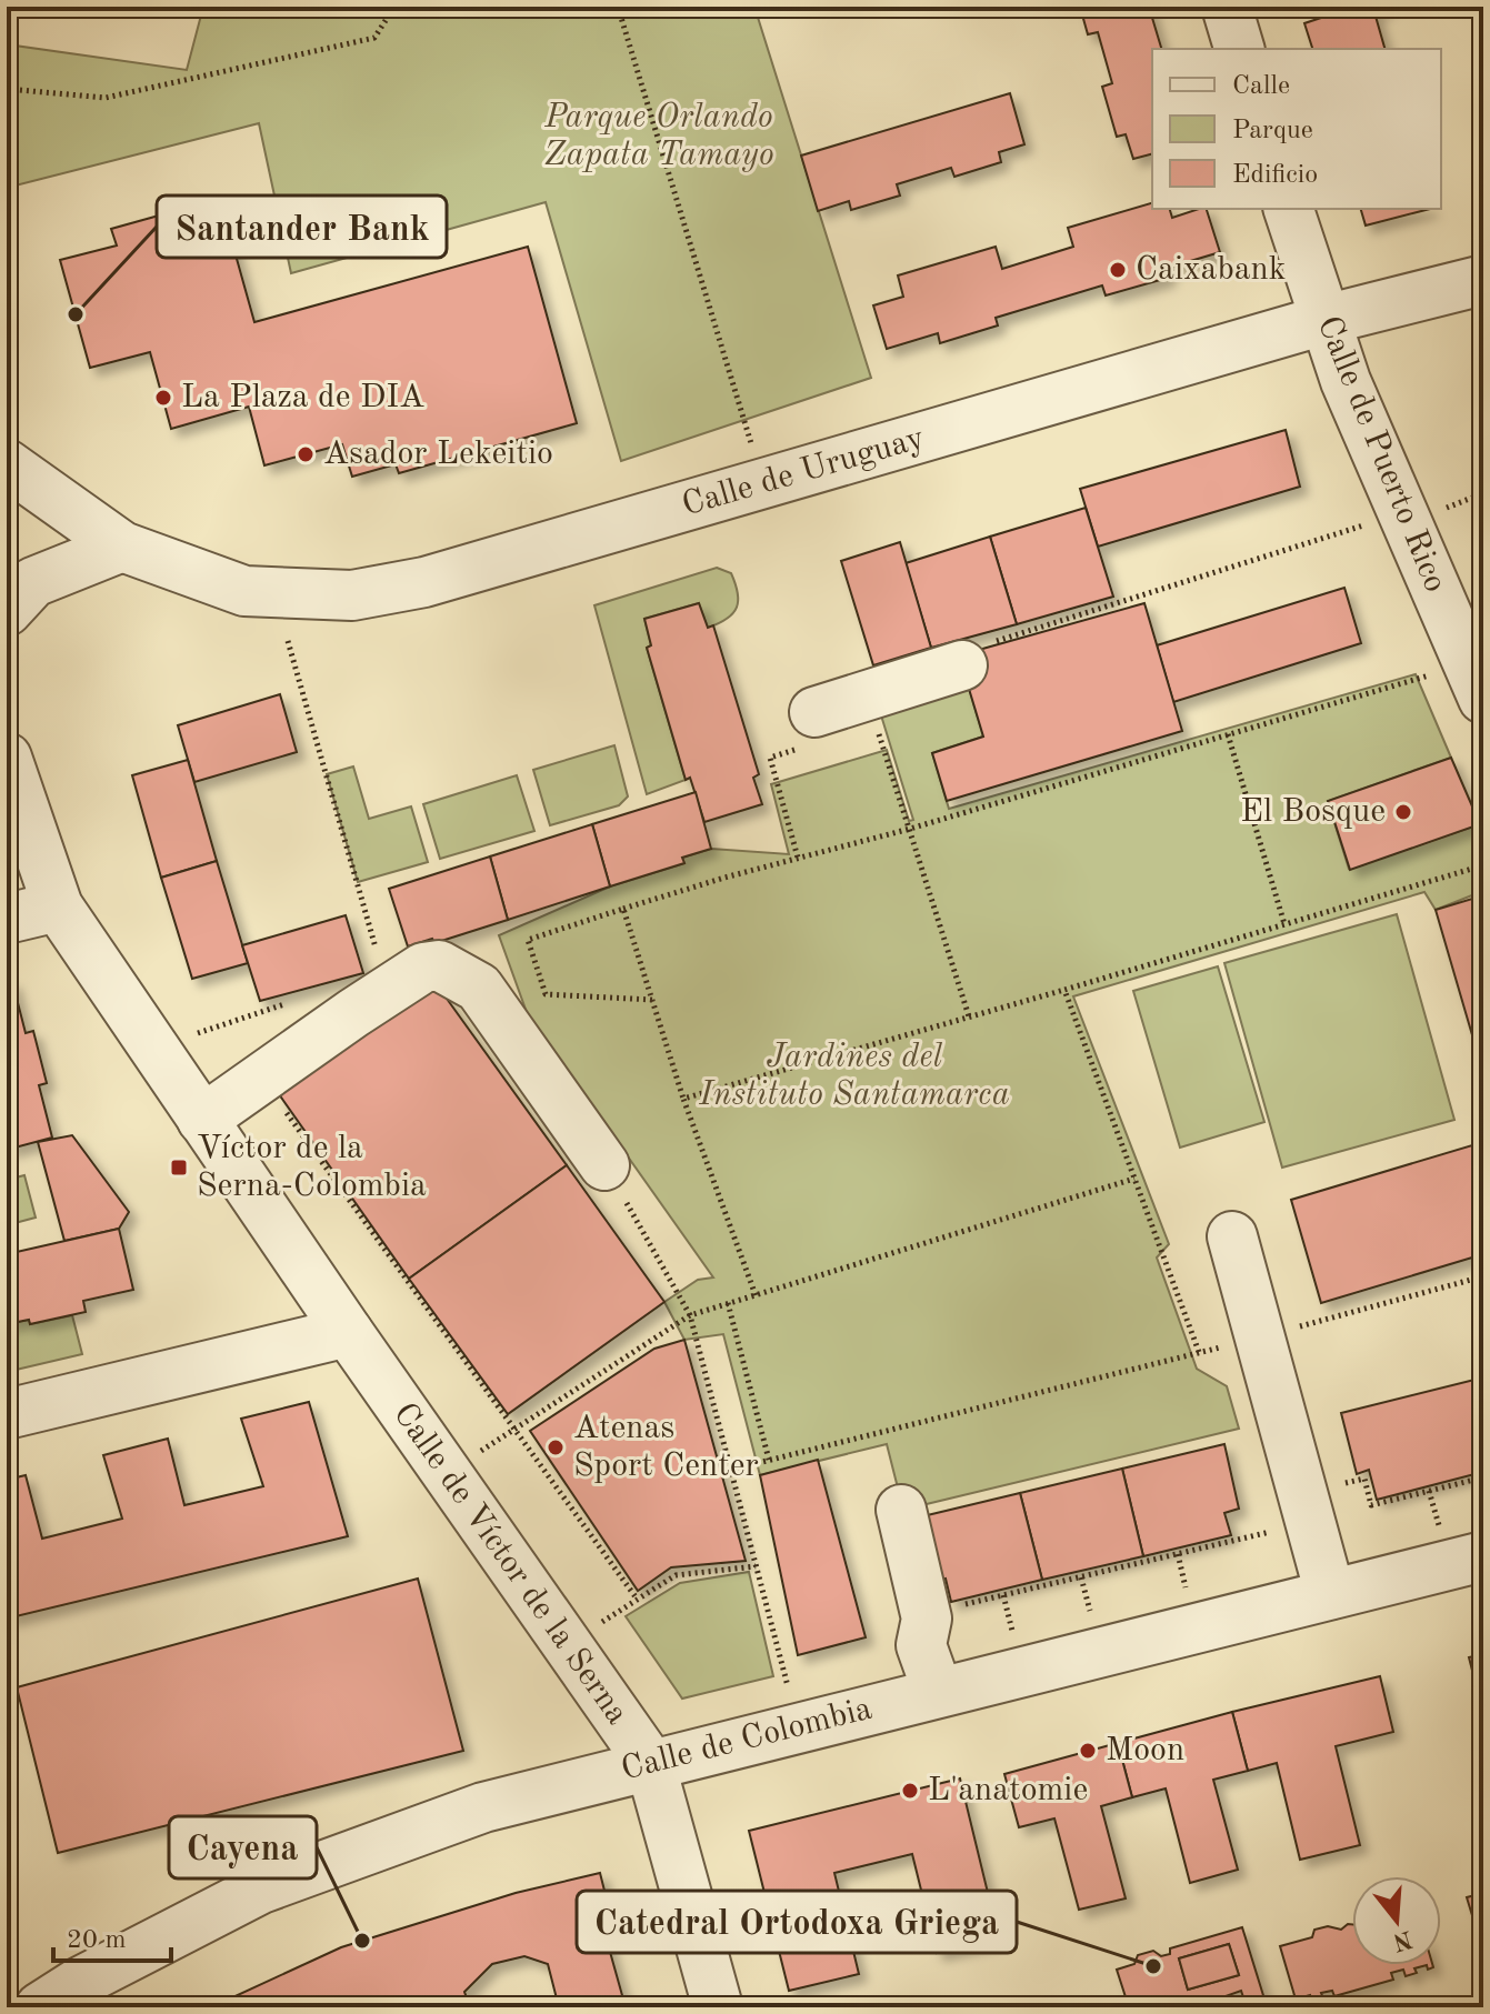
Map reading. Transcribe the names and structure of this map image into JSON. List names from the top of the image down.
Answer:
{
  "streets": {
    "street": [
      "Calle de Puerto Rico",
      "Calle de Uruguay",
      "Calle de Víctor de la Serna",
      "Calle de Colombia"
    ]
  },
  "crossings": [
    ["Calle de Puerto Rico", "Calle de Uruguay"],
    ["Calle de Víctor de la Serna", "Calle de Colombia"]
  ],
  "parks": ["Parque Orlando Zapata Tamayo", "Jardines del Instituto Santamarca"],
  "places": {
    "other": [
      "Caixabank",
      "Santander Bank",
      "La Plaza de DIA",
      "Asador Lekeitio",
      "El Bosque",
      "Atenas Sport Center",
      "Moon",
      "L'anatomie",
      "Cayena",
      "Catedral Ortodoxa Griega"
    ],
    "transit": ["Víctor de la Serna-Colombia"]
  },
  "legend": ["Calle", "Parque", "Edificio"],
  "scale_bar": "20 m",
  "north": "bottom"
}
